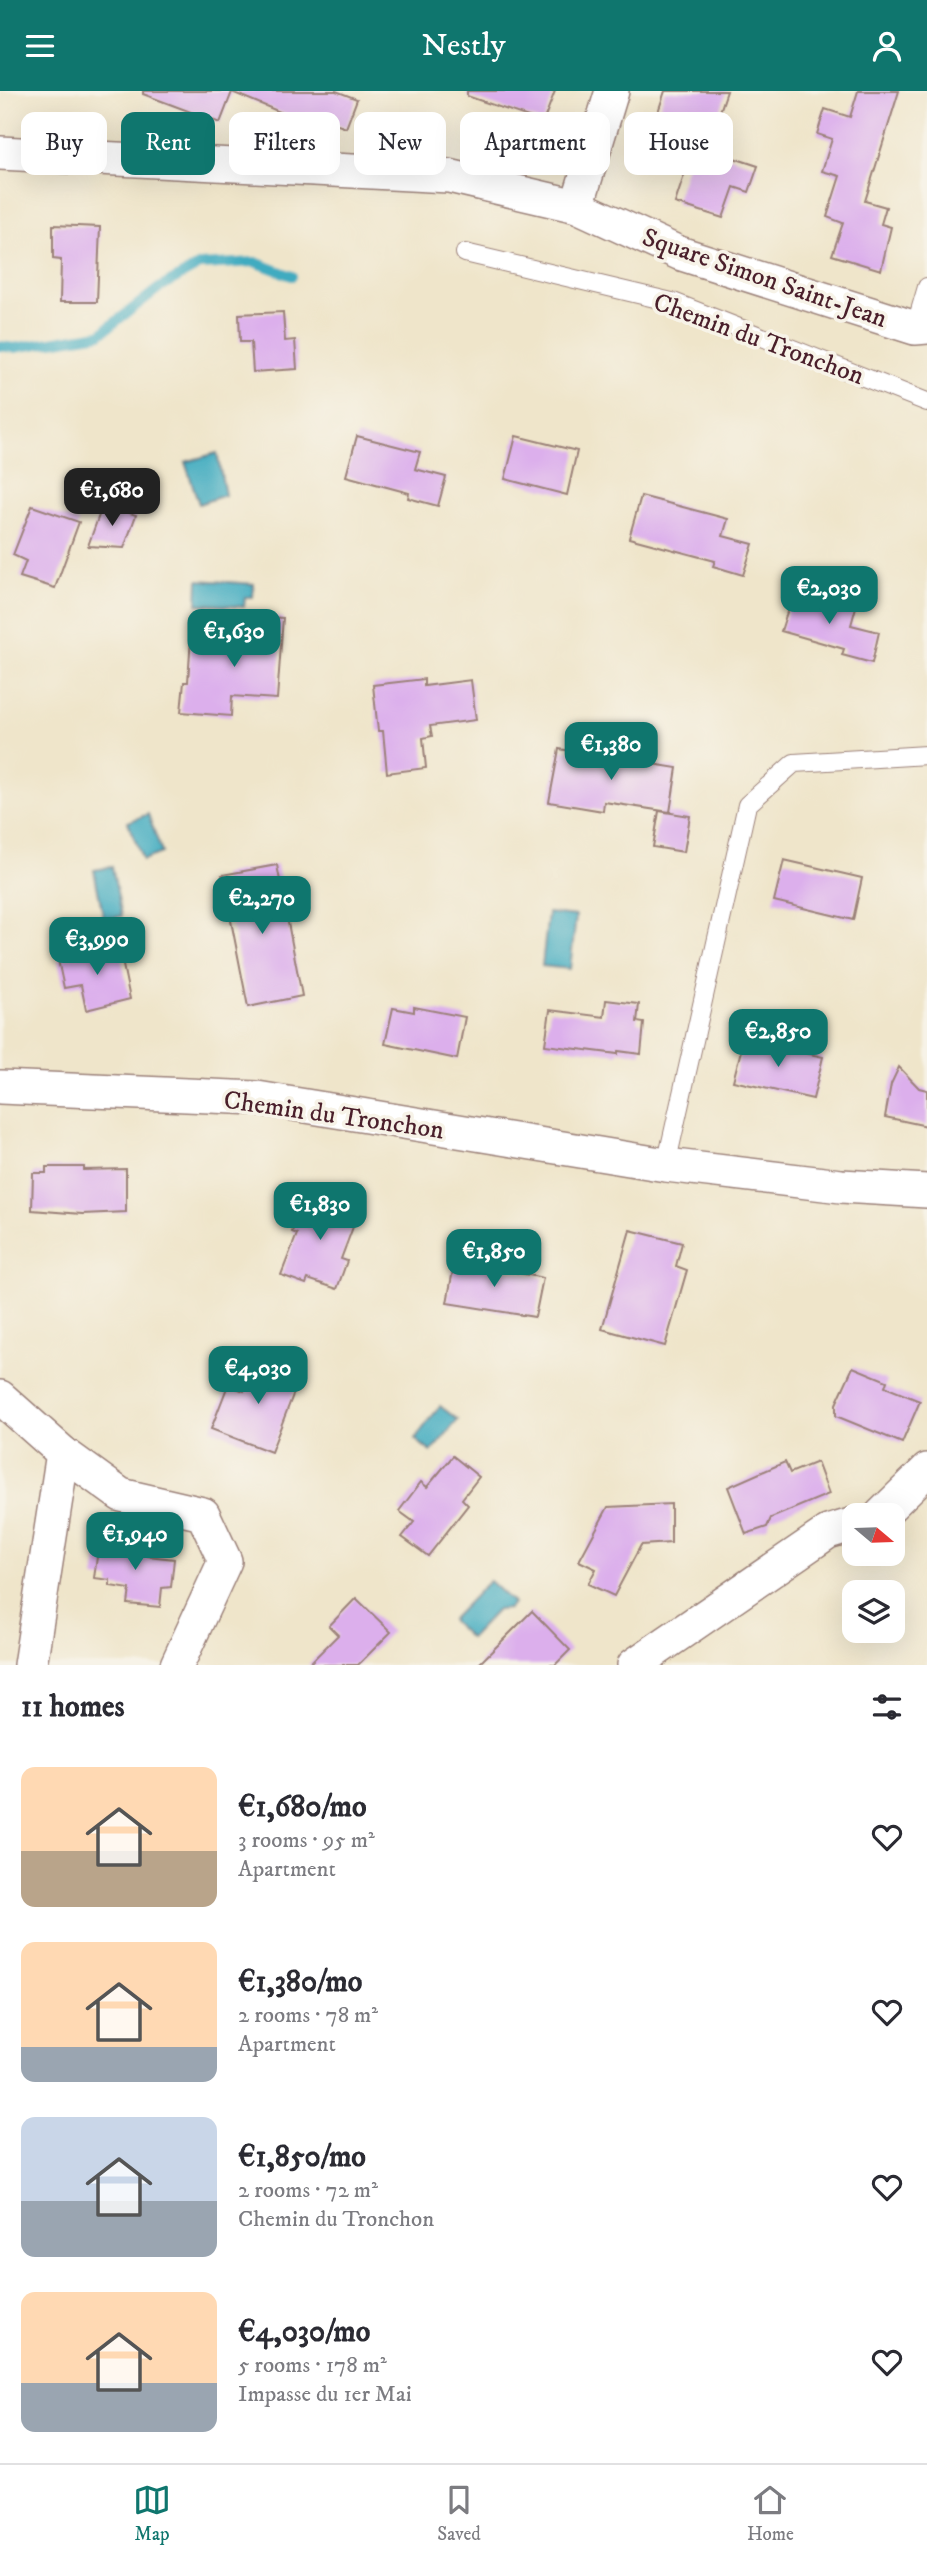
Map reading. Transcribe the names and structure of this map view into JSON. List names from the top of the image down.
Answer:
{
  "streets": {
    "street": ["Square Simon Saint-Jean", "Chemin du Tronchon"]
  },
  "north": "right",
  "page": {
    "header": "Nestly",
    "chip": [
      "Buy",
      "Rent",
      "Filters",
      "New",
      "Apartment",
      "House"
    ],
    "price": [
      "€1,680",
      "€2,030",
      "€1,630",
      "€1,380",
      "€2,270",
      "€3,990",
      "€2,850",
      "€1,830",
      "€1,850",
      "€4,030",
      "€1,940"
    ],
    "heading": "11 homes",
    "list": [
      {
        "name": "€1,680/mo",
        "note": "3 rooms · 95 m² · Apartment"
      },
      {
        "name": "€1,380/mo",
        "note": "2 rooms · 78 m² · Apartment"
      },
      {
        "name": "€1,850/mo",
        "note": "2 rooms · 72 m² · Chemin du Tronchon"
      },
      {
        "name": "€4,030/mo",
        "note": "5 rooms · 178 m² · Impasse du 1er Mai"
      }
    ],
    "tabs": ["Map", "Saved", "Home"]
  }
}
